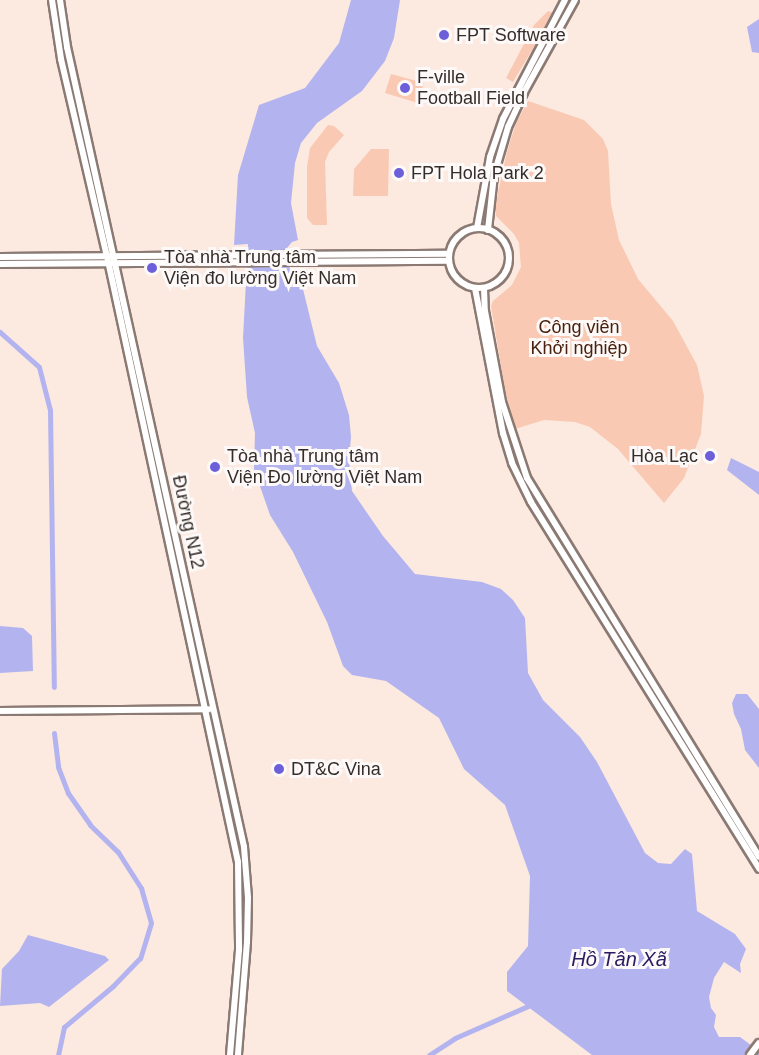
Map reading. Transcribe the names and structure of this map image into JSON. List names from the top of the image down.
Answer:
{
  "streets": {
    "street": ["Đường N12"]
  },
  "water": ["Hồ Tân Xã"],
  "parks": ["Công viên Khởi nghiệp"],
  "places": [
    "FPT Software",
    "F-ville Football Field",
    "FPT Hola Park 2",
    "Tòa nhà Trung tâm Viện đo lường Việt Nam",
    "Hòa Lạc",
    "Tòa nhà Trung tâm Viện Đo lường Việt Nam",
    "DT&C Vina"
  ]
}
